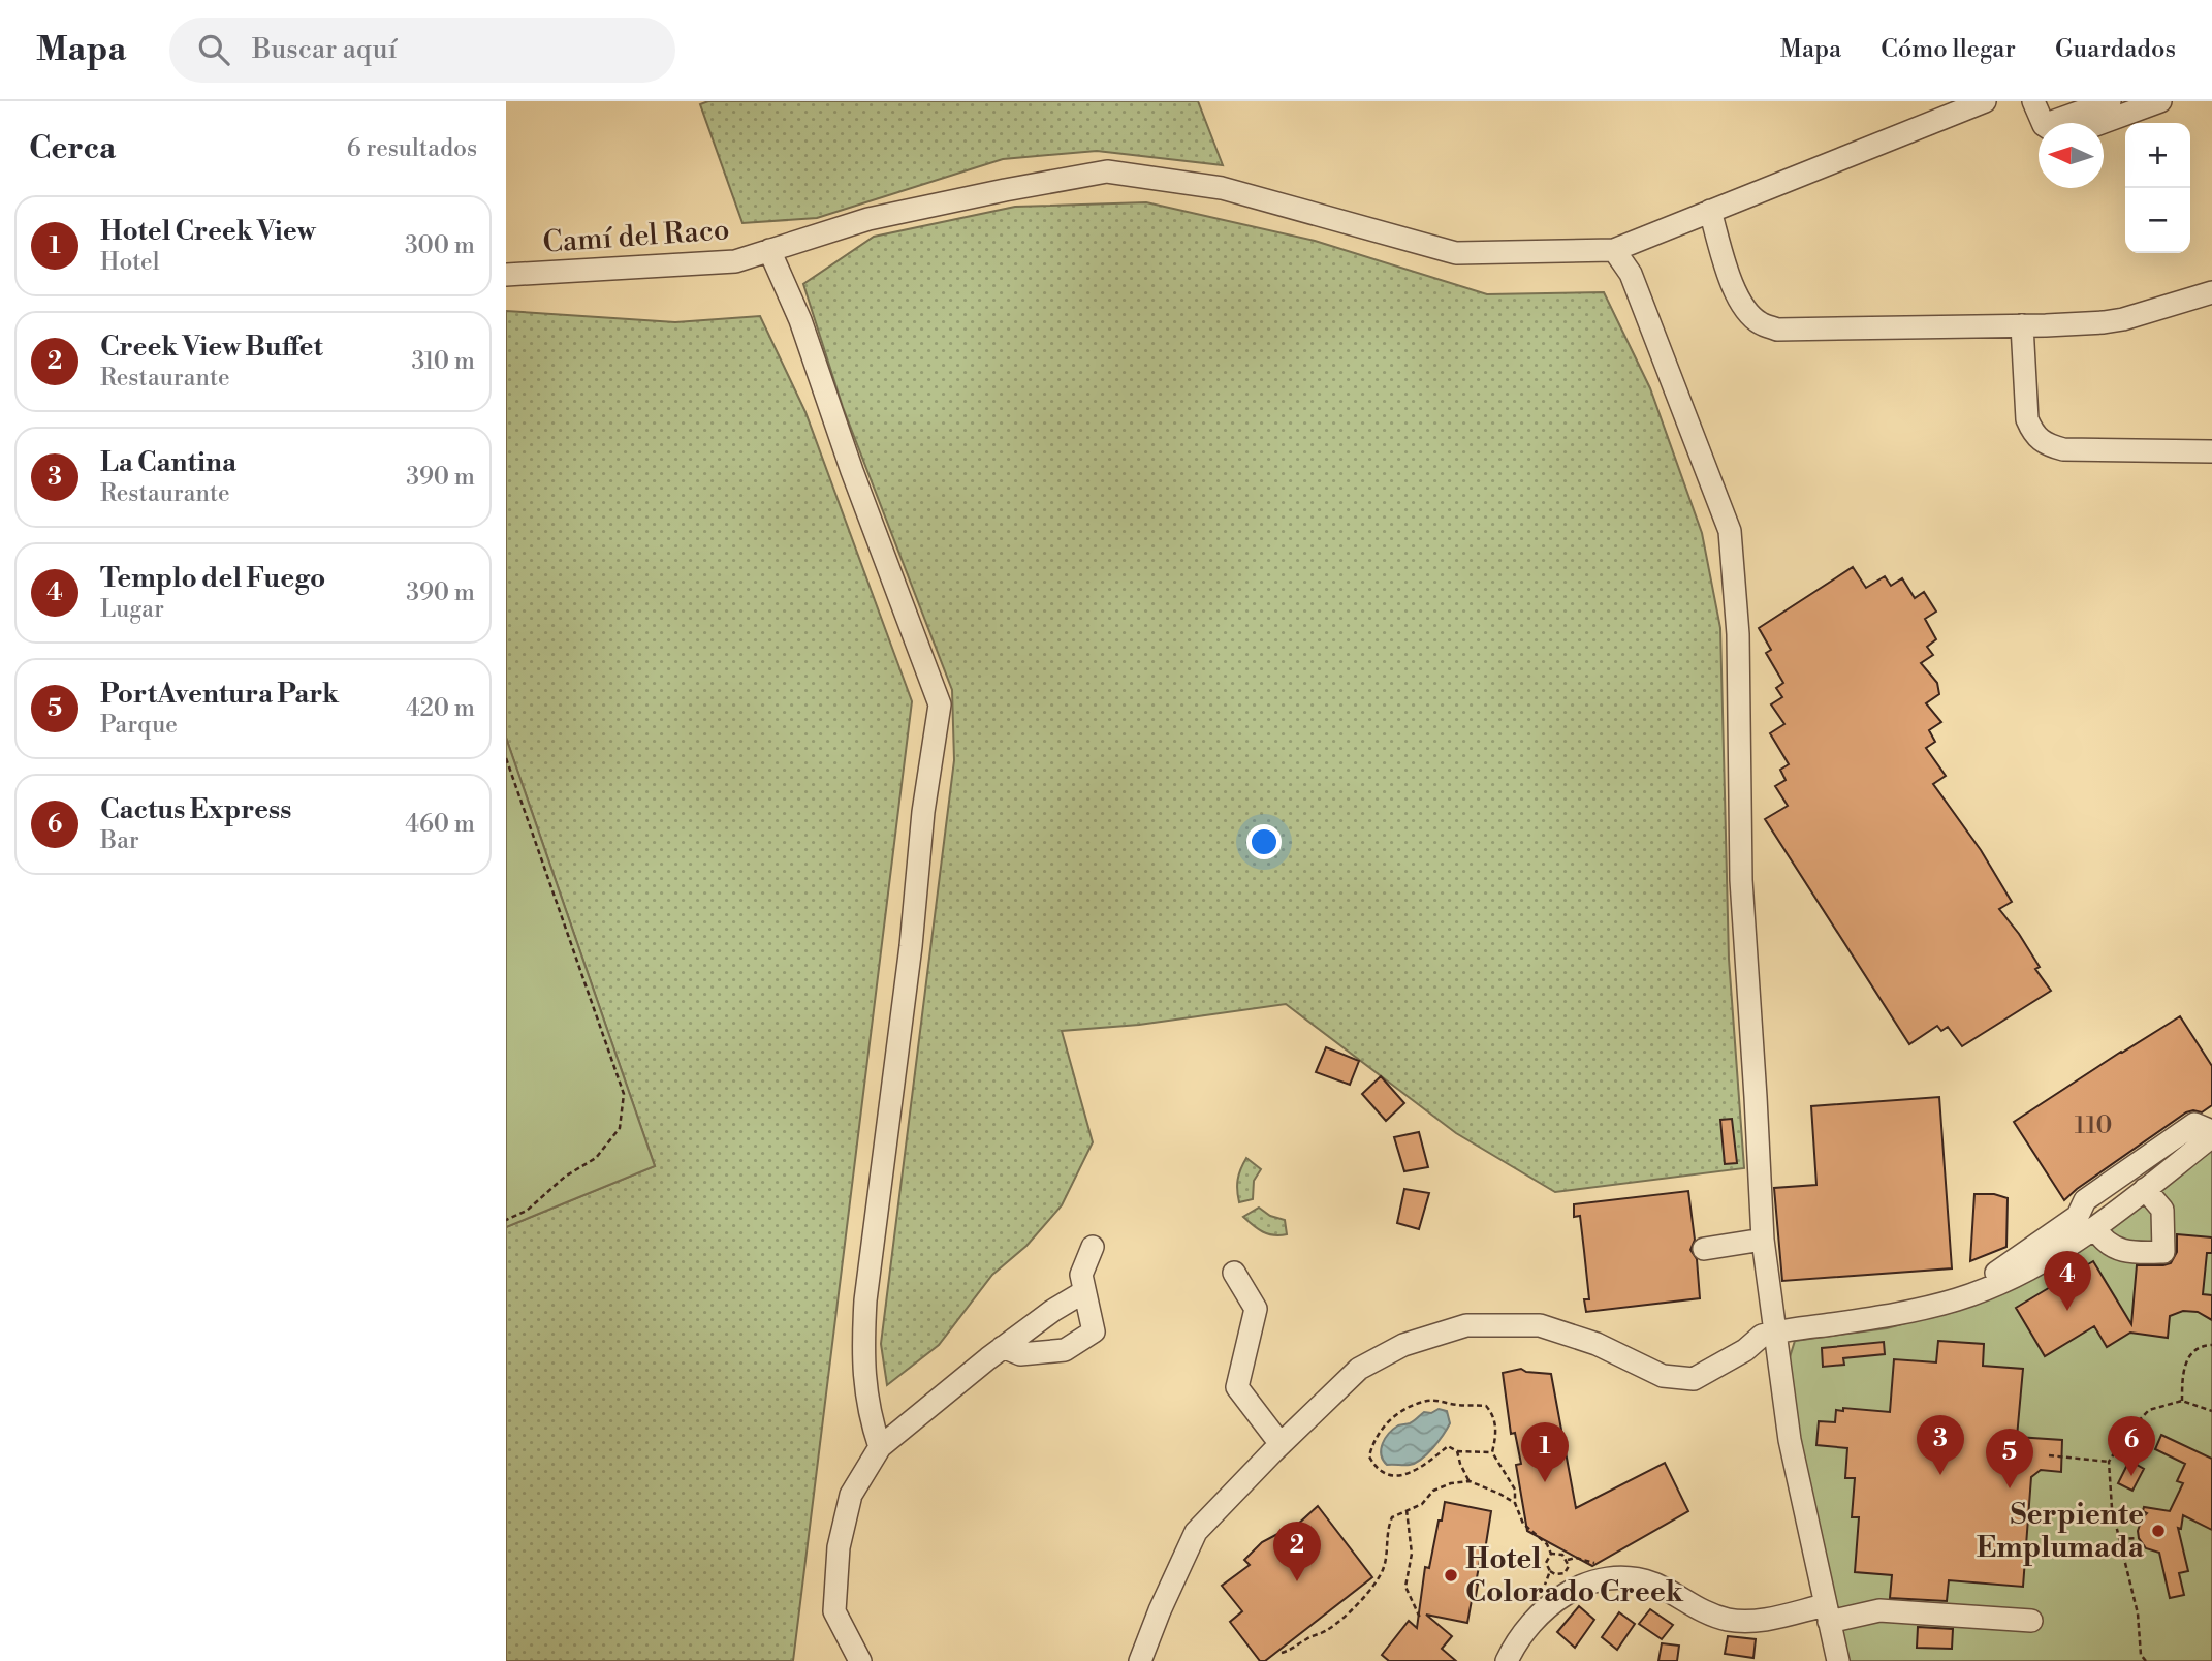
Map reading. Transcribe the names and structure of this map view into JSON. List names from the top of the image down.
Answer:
{
  "streets": {
    "lane": ["Camí del Raco"]
  },
  "places": ["Serpiente Emplumada", "Hotel Colorado Creek"],
  "house_numbers": ["110"],
  "north": "left",
  "page": {
    "header": "Mapa",
    "search": "Buscar aquí",
    "nav": ["Mapa", "Cómo llegar", "Guardados"],
    "heading": ["Cerca", "6 resultados"],
    "map_buttons": ["+", "−"],
    "list": [
      {
        "mark": "1",
        "name": "Hotel Creek View",
        "note": "Hotel",
        "value": "300 m"
      },
      {
        "mark": "2",
        "name": "Creek View Buffet",
        "note": "Restaurante",
        "value": "310 m"
      },
      {
        "mark": "3",
        "name": "La Cantina",
        "note": "Restaurante",
        "value": "390 m"
      },
      {
        "mark": "4",
        "name": "Templo del Fuego",
        "note": "Lugar",
        "value": "390 m"
      },
      {
        "mark": "5",
        "name": "PortAventura Park",
        "note": "Parque",
        "value": "420 m"
      },
      {
        "mark": "6",
        "name": "Cactus Express",
        "note": "Bar",
        "value": "460 m"
      }
    ],
    "pins": [
      "4",
      "3",
      "6",
      "1",
      "5",
      "2"
    ]
  }
}
